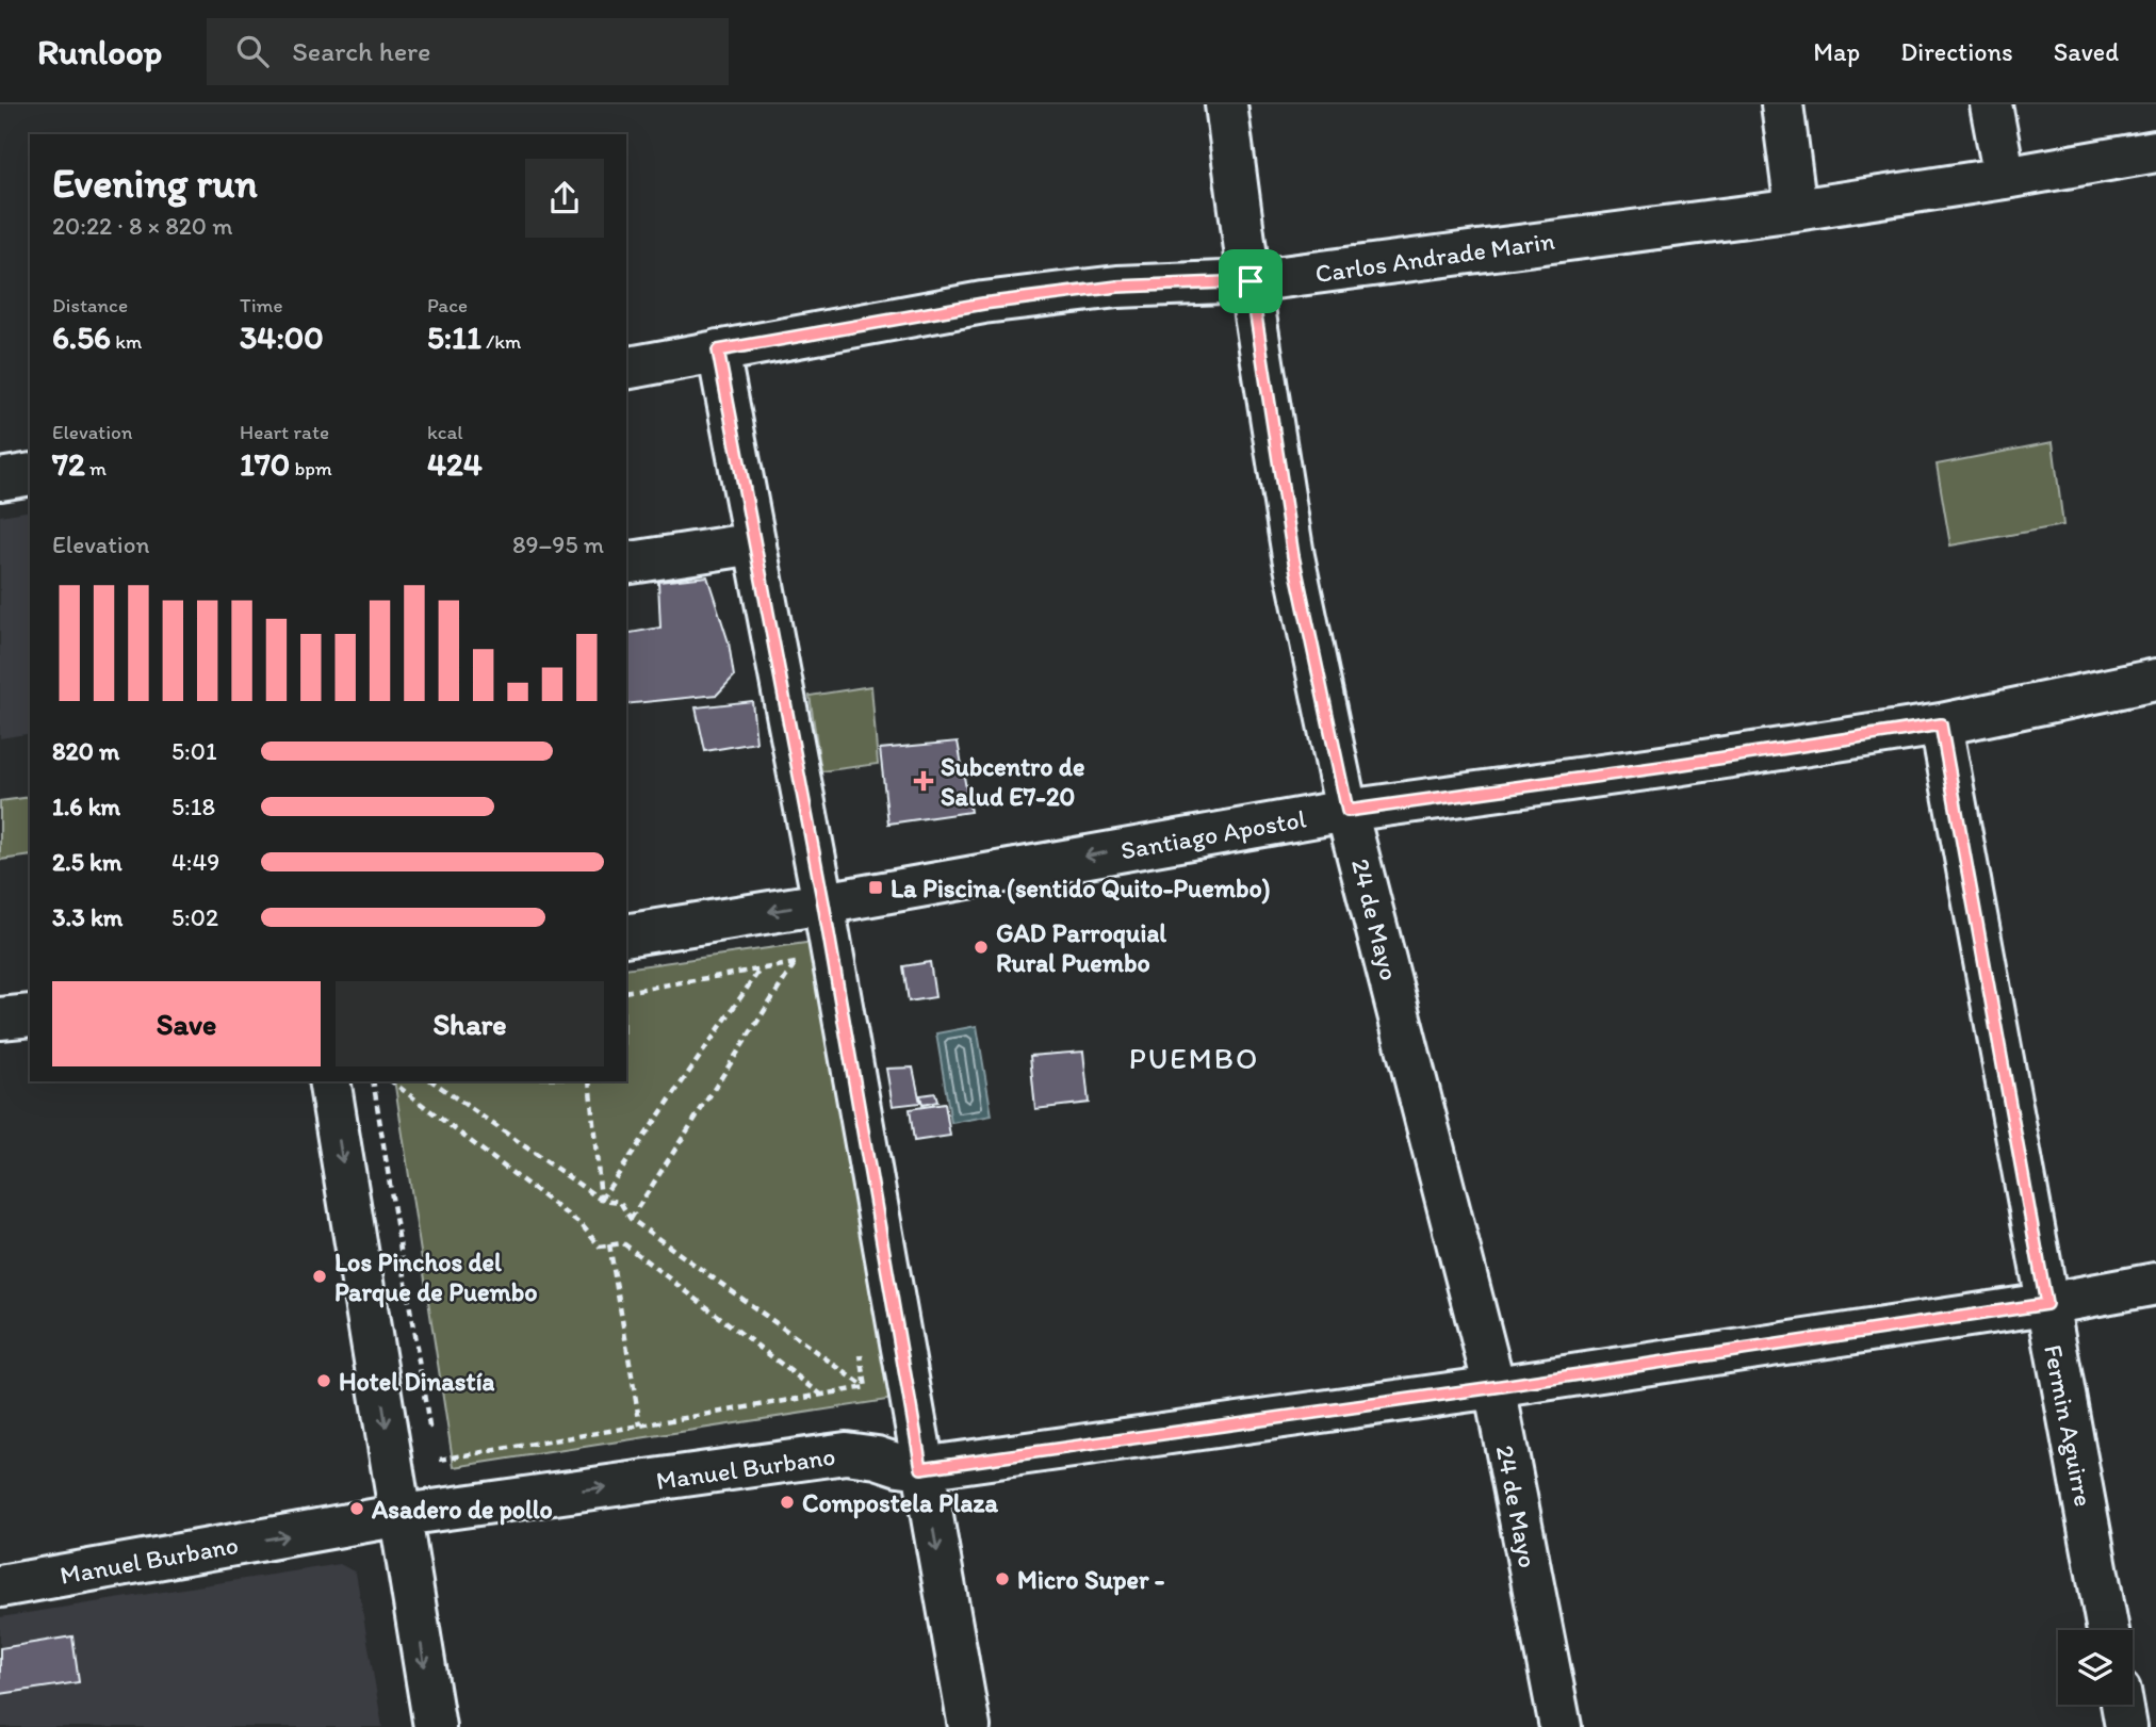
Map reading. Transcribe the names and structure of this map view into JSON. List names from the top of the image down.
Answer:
{
  "streets": {
    "street": [
      "Carlos Andrade Marin",
      "Santiago Apostol",
      "24 de Mayo",
      "Fermin Aguirre",
      "Manuel Burbano"
    ]
  },
  "crossings": [
    ["Carlos Andrade Marin", "24 de Mayo"],
    ["Santiago Apostol", "24 de Mayo"],
    ["Santiago Apostol", "Fermin Aguirre"],
    ["24 de Mayo", "Manuel Burbano"],
    ["Fermin Aguirre", "Manuel Burbano"]
  ],
  "one_way": ["Santiago Apostol", "Manuel Burbano"],
  "districts": ["PUEMBO"],
  "places": {
    "health": ["Subcentro de Salud E7-20"],
    "transit": ["La Piscina (sentido Quito-Puembo)"],
    "other": [
      "GAD Parroquial Rural Puembo",
      "Los Pinchos del Parque de Puembo",
      "Hotel Dinastía",
      "Compostela Plaza",
      "Asadero de pollo",
      "Micro Super -"
    ]
  },
  "page": {
    "header": "Runloop",
    "search": "Search here",
    "nav": ["Map", "Directions", "Saved"],
    "heading": ["Evening run", "20:22 · 8 × 820 m"],
    "stats": [
      ["Distance", "6.56 km"],
      ["Time", "34:00"],
      ["Pace", "5:11 /km"],
      ["Elevation", "72 m"],
      ["Heart rate", "170 bpm"],
      ["kcal", "424"]
    ],
    "chart": ["Elevation", "89–95 m"],
    "list": [
      {
        "name": "820 m",
        "note": "5:01"
      },
      {
        "name": "1.6 km",
        "note": "5:18"
      },
      {
        "name": "2.5 km",
        "note": "4:49"
      },
      {
        "name": "3.3 km",
        "note": "5:02"
      }
    ],
    "buttons": ["Save", "Share"]
  }
}
